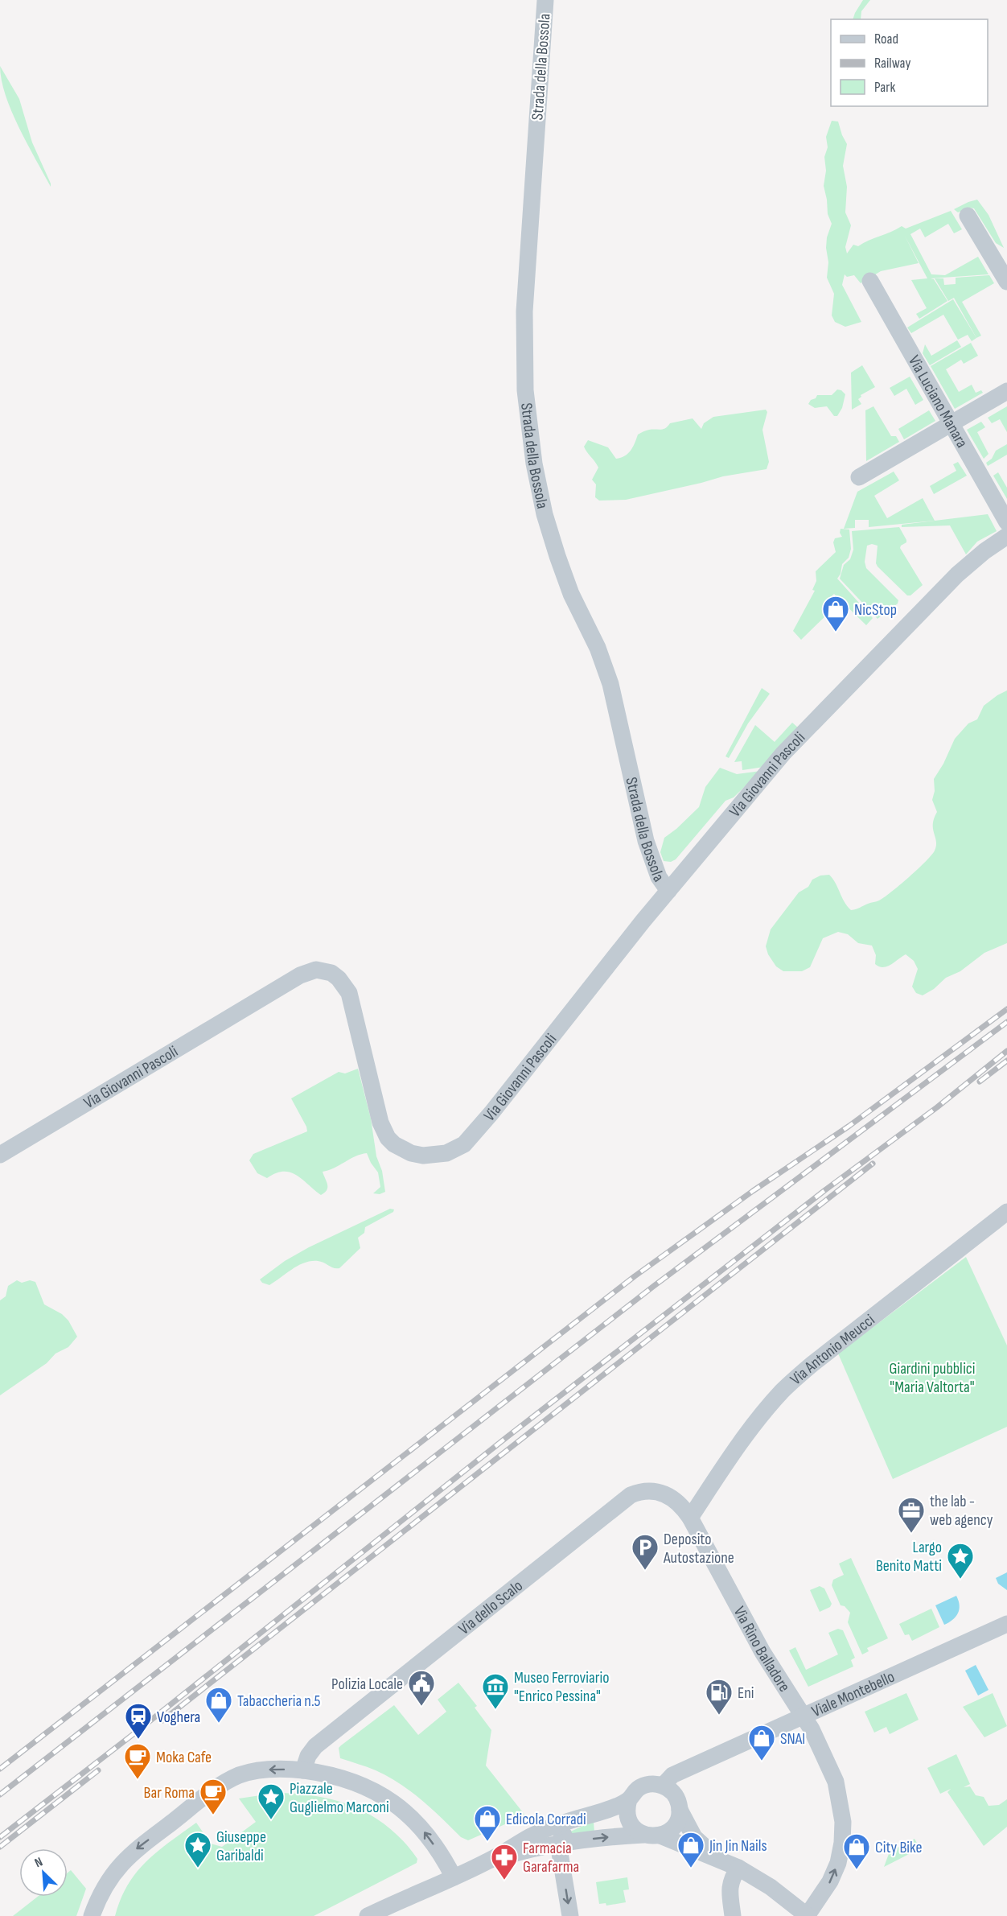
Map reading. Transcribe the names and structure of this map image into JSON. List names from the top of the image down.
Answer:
{
  "streets": {
    "street": [
      "Strada della Bossola",
      "Via Luciano Manara",
      "Via Giovanni Pascoli",
      "Via Antonio Meucci",
      "Via dello Scalo",
      "Via Rino Balladore",
      "Viale Montebello"
    ]
  },
  "crossings": [
    ["Strada della Bossola", "Via Giovanni Pascoli"],
    ["Via Antonio Meucci", "Via dello Scalo"],
    ["Via Antonio Meucci", "Via Rino Balladore"],
    ["Via dello Scalo", "Via Rino Balladore"],
    ["Via Rino Balladore", "Viale Montebello"]
  ],
  "one_way": ["Via Rino Balladore"],
  "parks": ["Giardini pubblici \"Maria Valtorta\""],
  "places": {
    "shop": [
      "NicStop",
      "Tabaccheria n.5",
      "SNAI",
      "Edicola Corradi",
      "Jin Jin Nails",
      "City Bike"
    ],
    "office": ["the lab - web agency"],
    "parking": ["Deposito Autostazione"],
    "place": ["Largo Benito Matti", "Piazzale Guglielmo Marconi", "Giuseppe Garibaldi"],
    "public building": ["Polizia Locale"],
    "museum": ["Museo Ferroviario \"Enrico Pessina\""],
    "fuel station": ["Eni"],
    "station": ["Voghera"],
    "cafe": ["Moka Cafe", "Bar Roma"],
    "pharmacy": ["Farmacia Garafarma"]
  },
  "legend": ["Road", "Railway", "Park"],
  "north": "top left"
}
